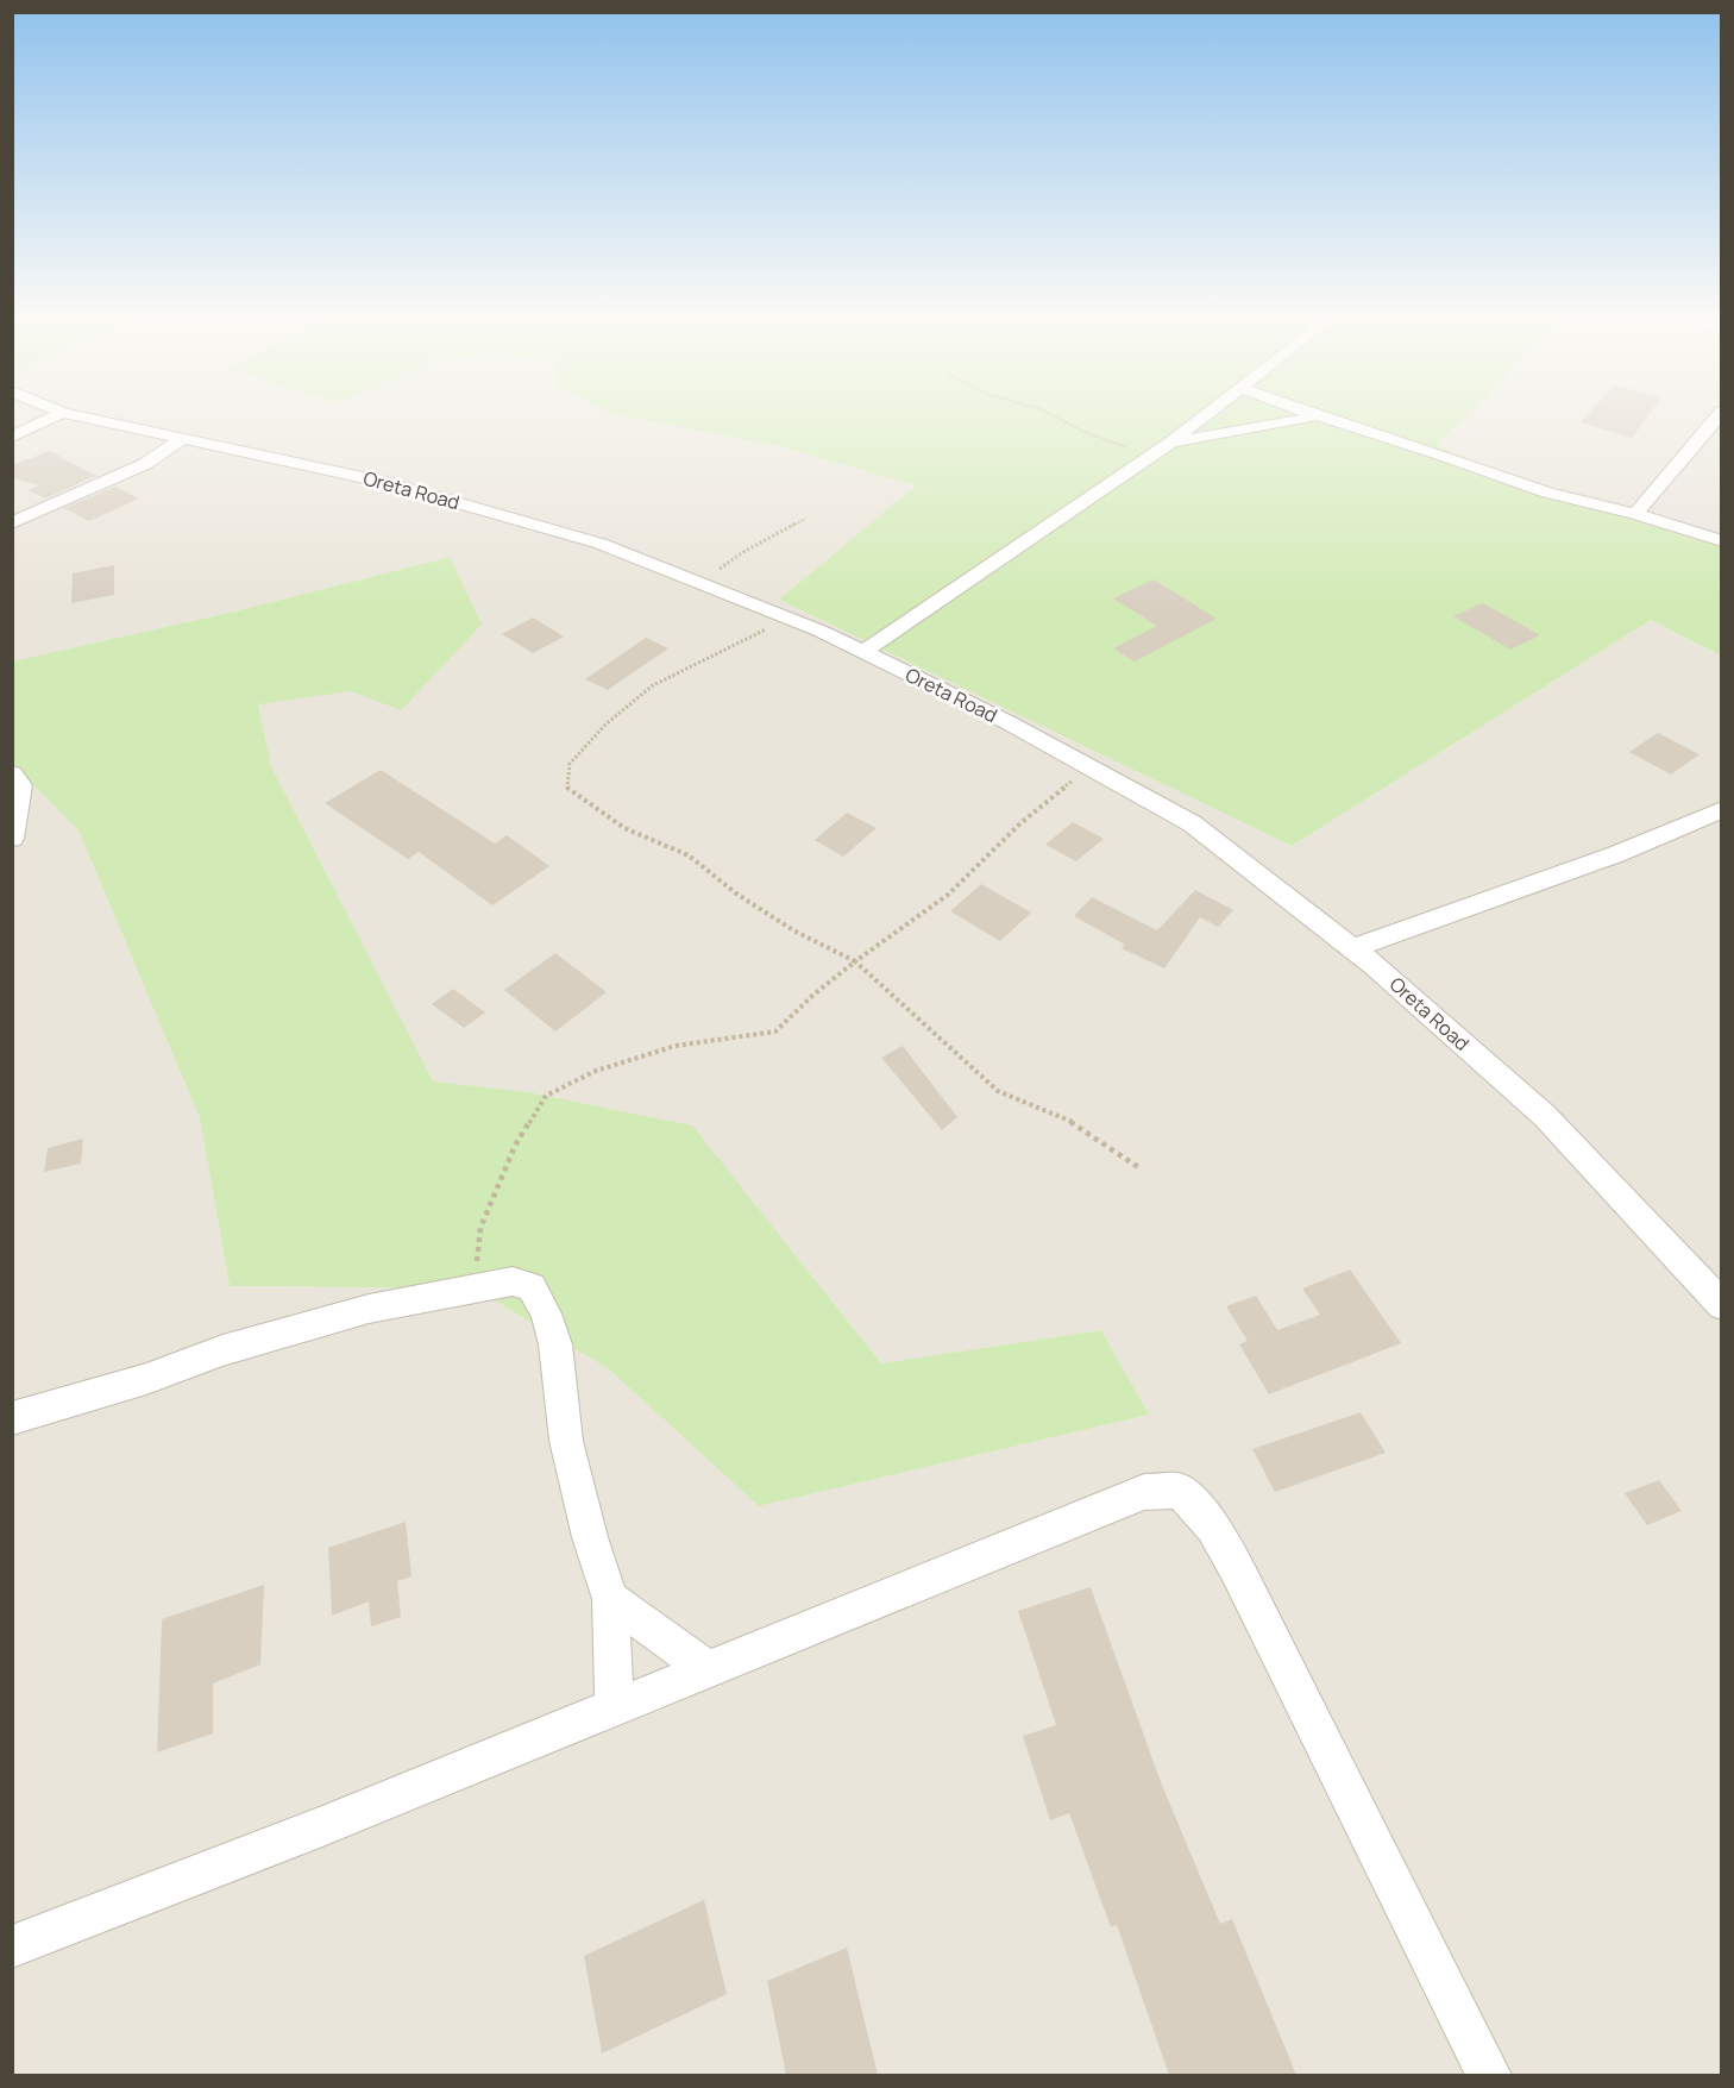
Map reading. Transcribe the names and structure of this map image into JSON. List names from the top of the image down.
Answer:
{
  "streets": {
    "street": ["Oreta Road"]
  }
}
